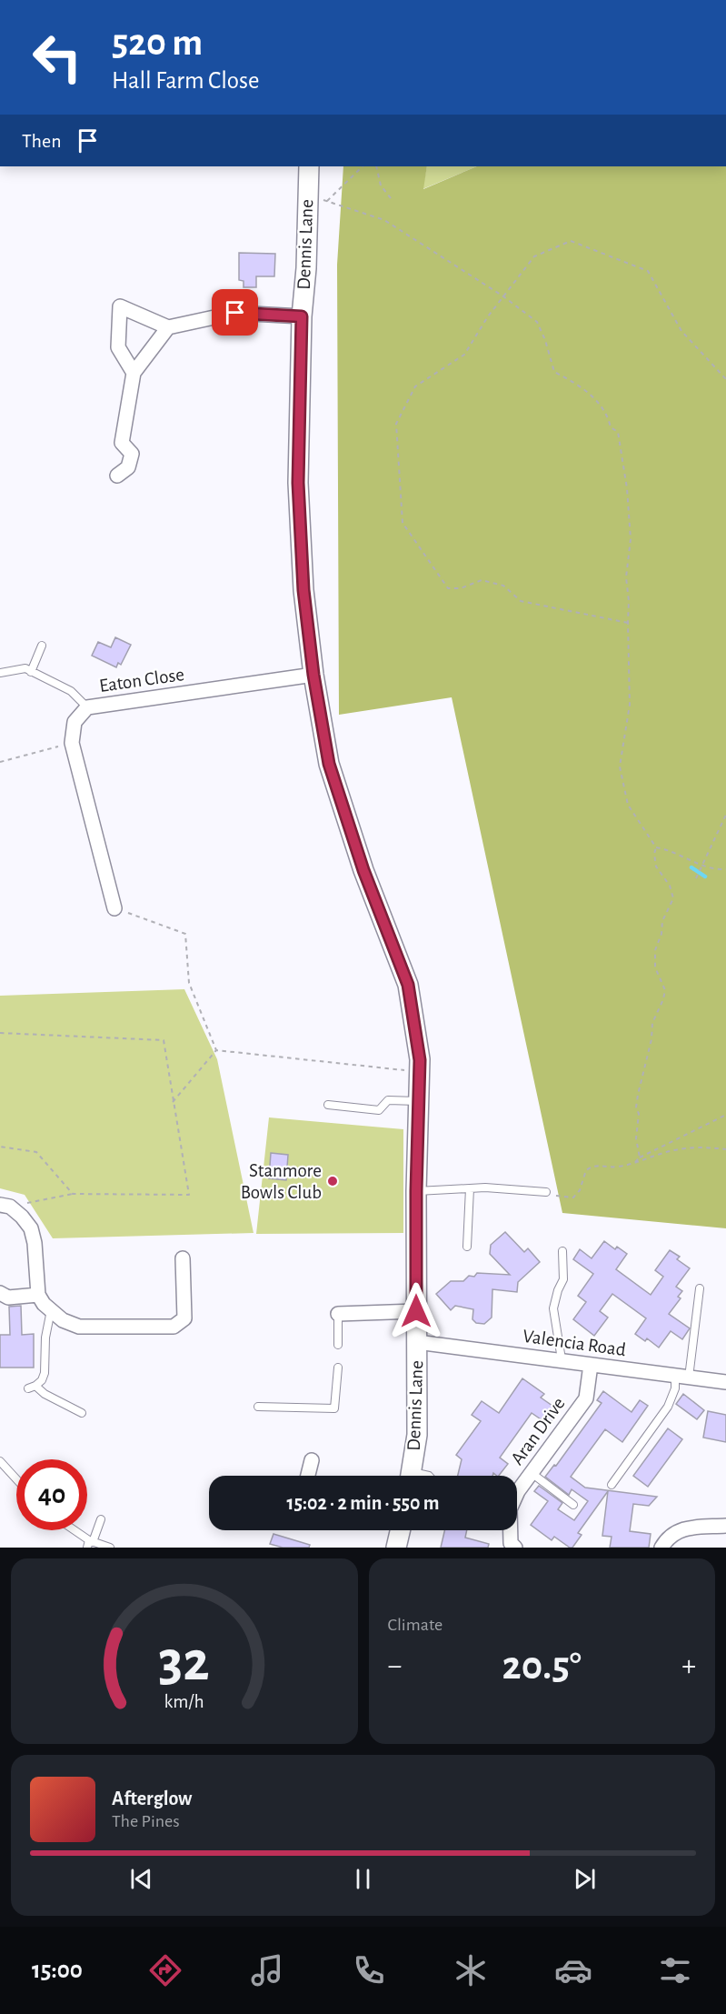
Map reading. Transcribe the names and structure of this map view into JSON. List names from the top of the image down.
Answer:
{
  "streets": {
    "street": [
      "Dennis Lane",
      "Eaton Close",
      "Valencia Road",
      "Aran Drive"
    ]
  },
  "crossings": [
    ["Dennis Lane", "Eaton Close"],
    ["Dennis Lane", "Valencia Road"],
    ["Valencia Road", "Aran Drive"]
  ],
  "places": ["Stanmore Bowls Club"],
  "page": {
    "turn": ["520 m", "Hall Farm Close"],
    "then": "Then",
    "limit": "40",
    "trip": "15:02 · 2 min · 550 m",
    "tile": "Climate",
    "heat": ["−", "20.5°", "+"],
    "song": ["Afterglow", "The Pines"],
    "tabs": "15:00",
    "gauge": ["32", "km/h"]
  }
}
